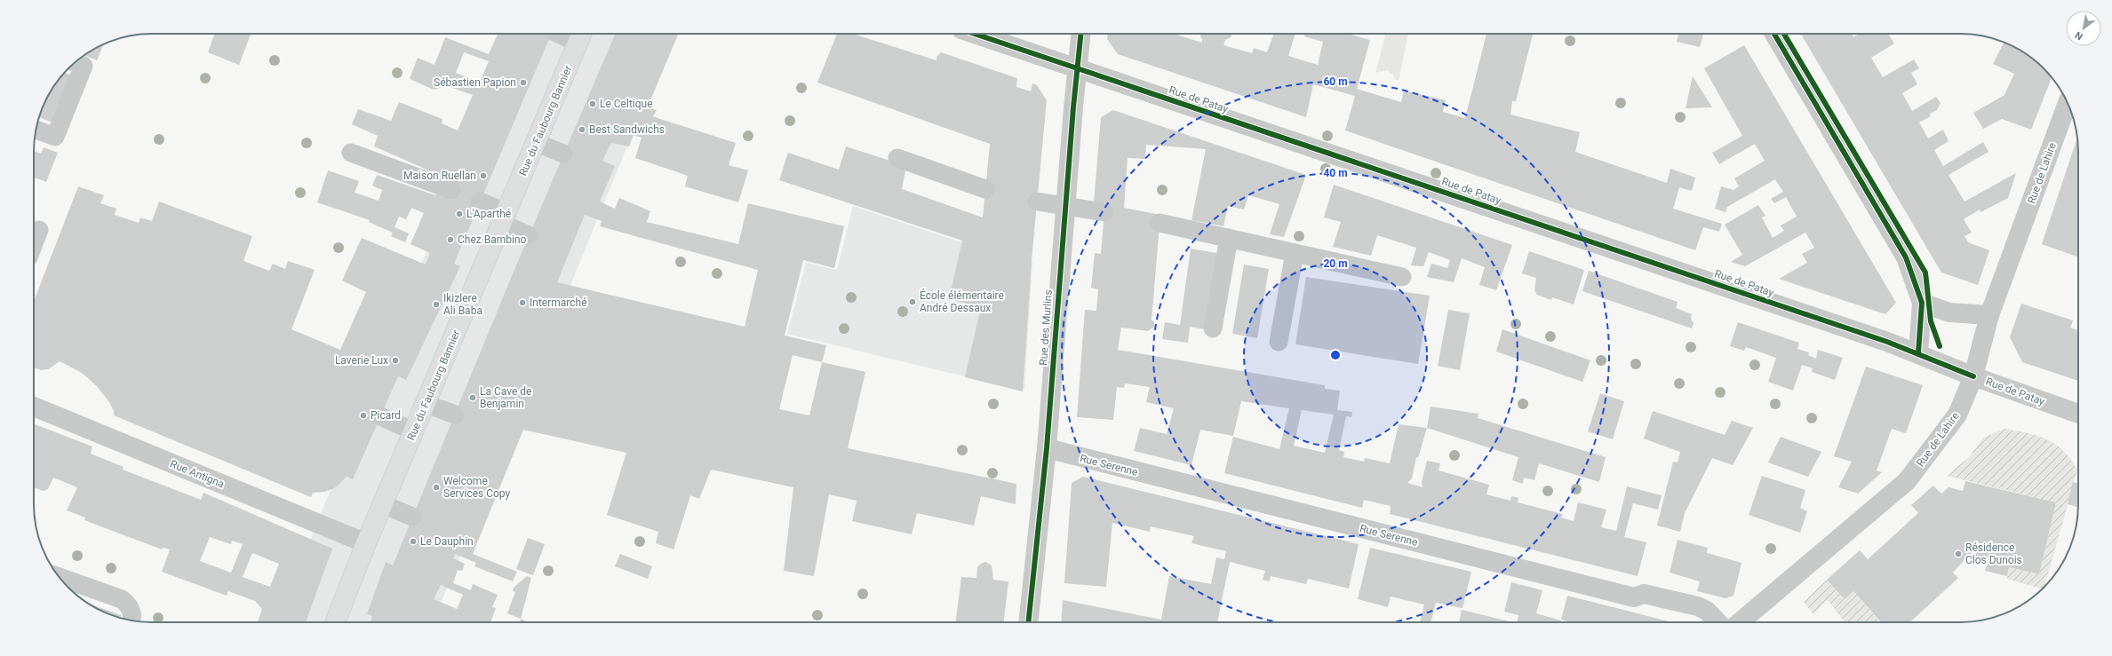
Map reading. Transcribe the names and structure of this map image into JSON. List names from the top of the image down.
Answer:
{
  "streets": {
    "main road": ["Rue du Faubourg Bannier"],
    "street": [
      "Rue de Patay",
      "Rue de Lahire",
      "Rue des Murlins",
      "Rue Serenne",
      "Rue Antigna"
    ]
  },
  "crossings": [
    ["Rue de Patay", "Rue de Lahire"],
    ["Rue de Patay", "Rue des Murlins"],
    ["Rue du Faubourg Bannier", "Rue Antigna"],
    ["Rue des Murlins", "Rue Serenne"]
  ],
  "places": [
    "Sébastien Papion",
    "Le Celtique",
    "Best Sandwichs",
    "Maison Ruellan",
    "L'Aparthé",
    "Chez Bambino",
    "École élémentaire André Dessaux",
    "Intermarché",
    "Ikizlere Ali Baba",
    "Laverie Lux",
    "La Cave de Benjamin",
    "Picard",
    "Welcome Services Copy",
    "Le Dauphin",
    "Résidence Clos Dunois"
  ],
  "north": "bottom left",
  "rings": ["60 m", "40 m", "20 m"]
}
